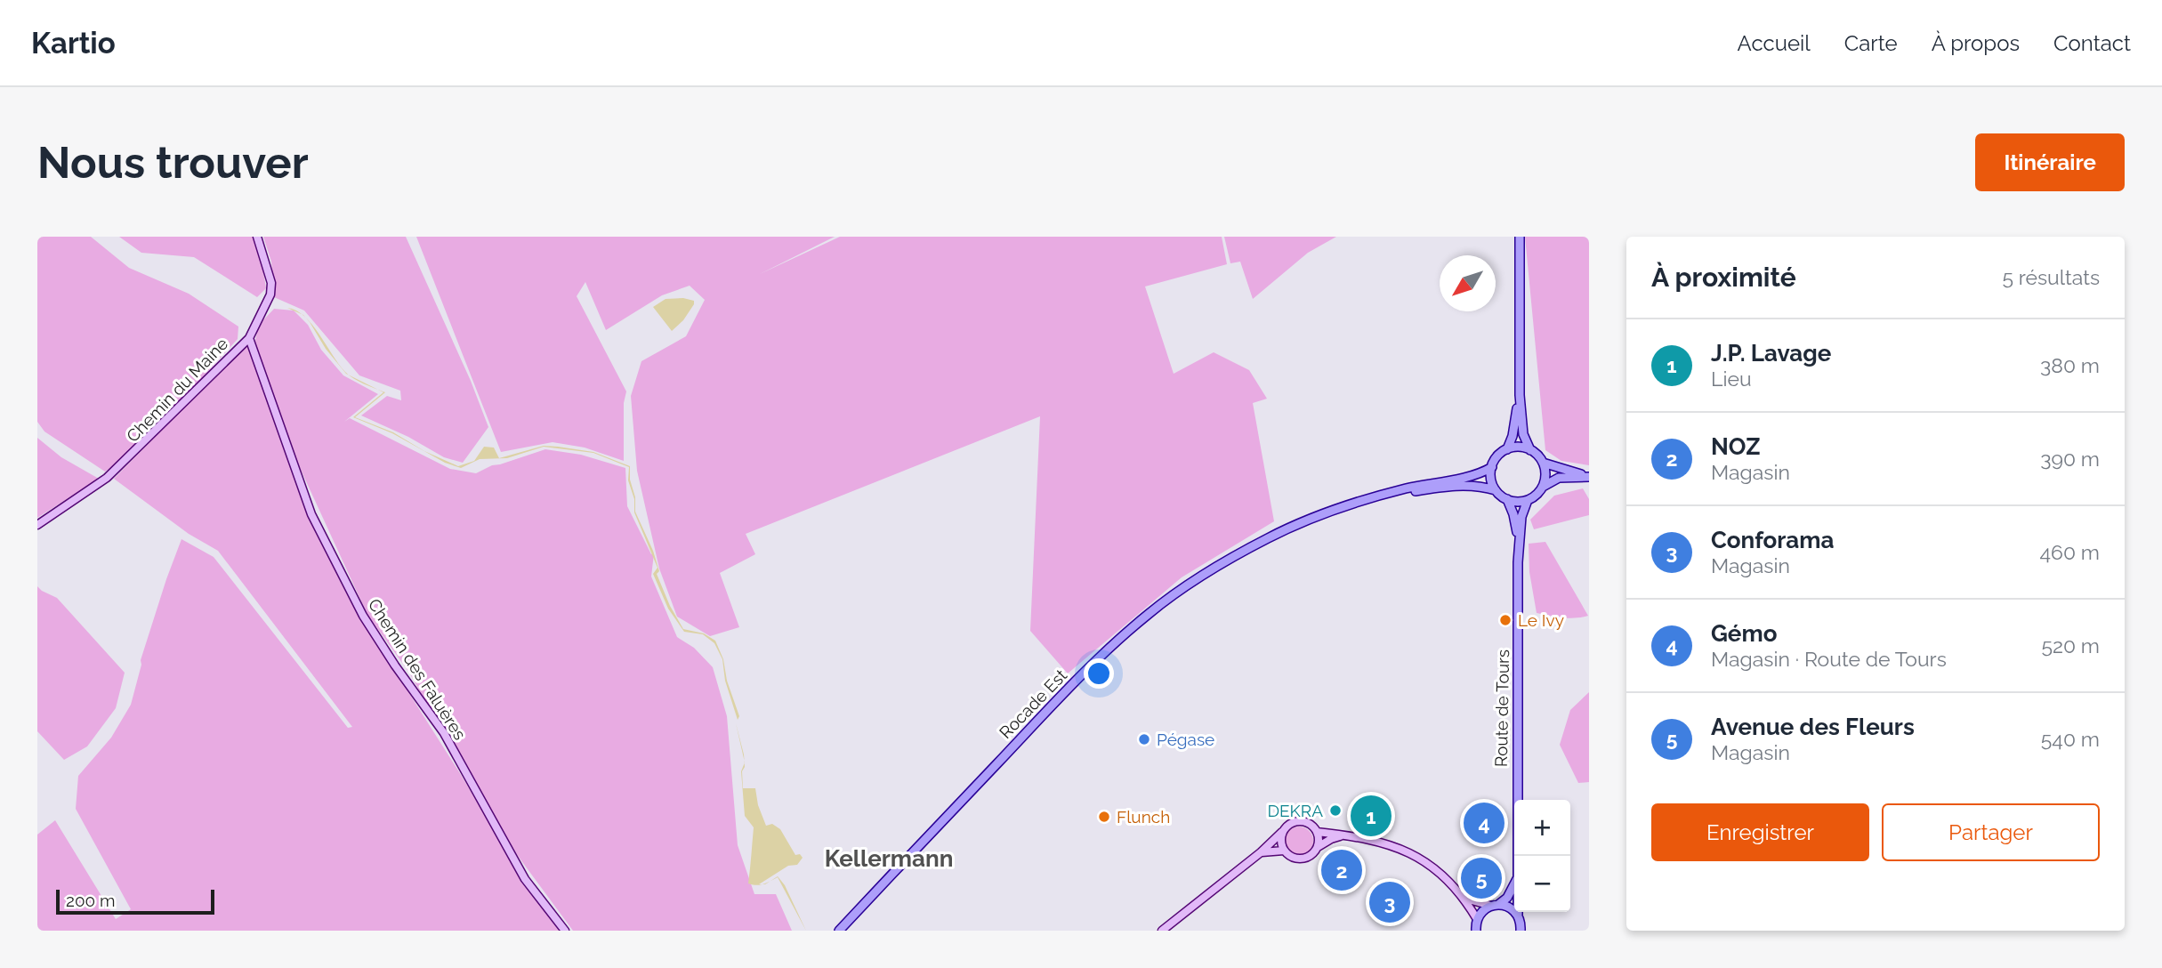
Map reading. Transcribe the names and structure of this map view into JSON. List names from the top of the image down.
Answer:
{
  "streets": {
    "main road": ["Rocade Est", "Route de Tours"],
    "street": ["Chemin du Maine", "Chemin des Faluères"]
  },
  "crossings": [
    ["Chemin du Maine", "Chemin des Faluères"],
    ["Rocade Est", "Route de Tours"]
  ],
  "districts": ["Kellermann"],
  "places": [
    "Le Ivy",
    "Pégase",
    "DEKRA",
    "Flunch"
  ],
  "scale_bar": "200 m",
  "north": "bottom left",
  "page": {
    "header": "Kartio",
    "nav": [
      "Accueil",
      "Carte",
      "À propos",
      "Contact"
    ],
    "buttons": [
      "Itinéraire",
      ["Enregistrer", "Partager"]
    ],
    "title": "Nous trouver",
    "heading": ["À proximité", "5 résultats"],
    "list": [
      {
        "mark": "1",
        "name": "J.P. Lavage",
        "note": "Lieu",
        "value": "380 m"
      },
      {
        "mark": "2",
        "name": "NOZ",
        "note": "Magasin",
        "value": "390 m"
      },
      {
        "mark": "3",
        "name": "Conforama",
        "note": "Magasin",
        "value": "460 m"
      },
      {
        "mark": "4",
        "name": "Gémo",
        "note": "Magasin · Route de Tours",
        "value": "520 m"
      },
      {
        "mark": "5",
        "name": "Avenue des Fleurs",
        "note": "Magasin",
        "value": "540 m"
      }
    ],
    "pins": [
      "1",
      "4",
      "2",
      "5",
      "3"
    ],
    "map_buttons": ["+", "−"],
    "scale": "200 m"
  }
}
